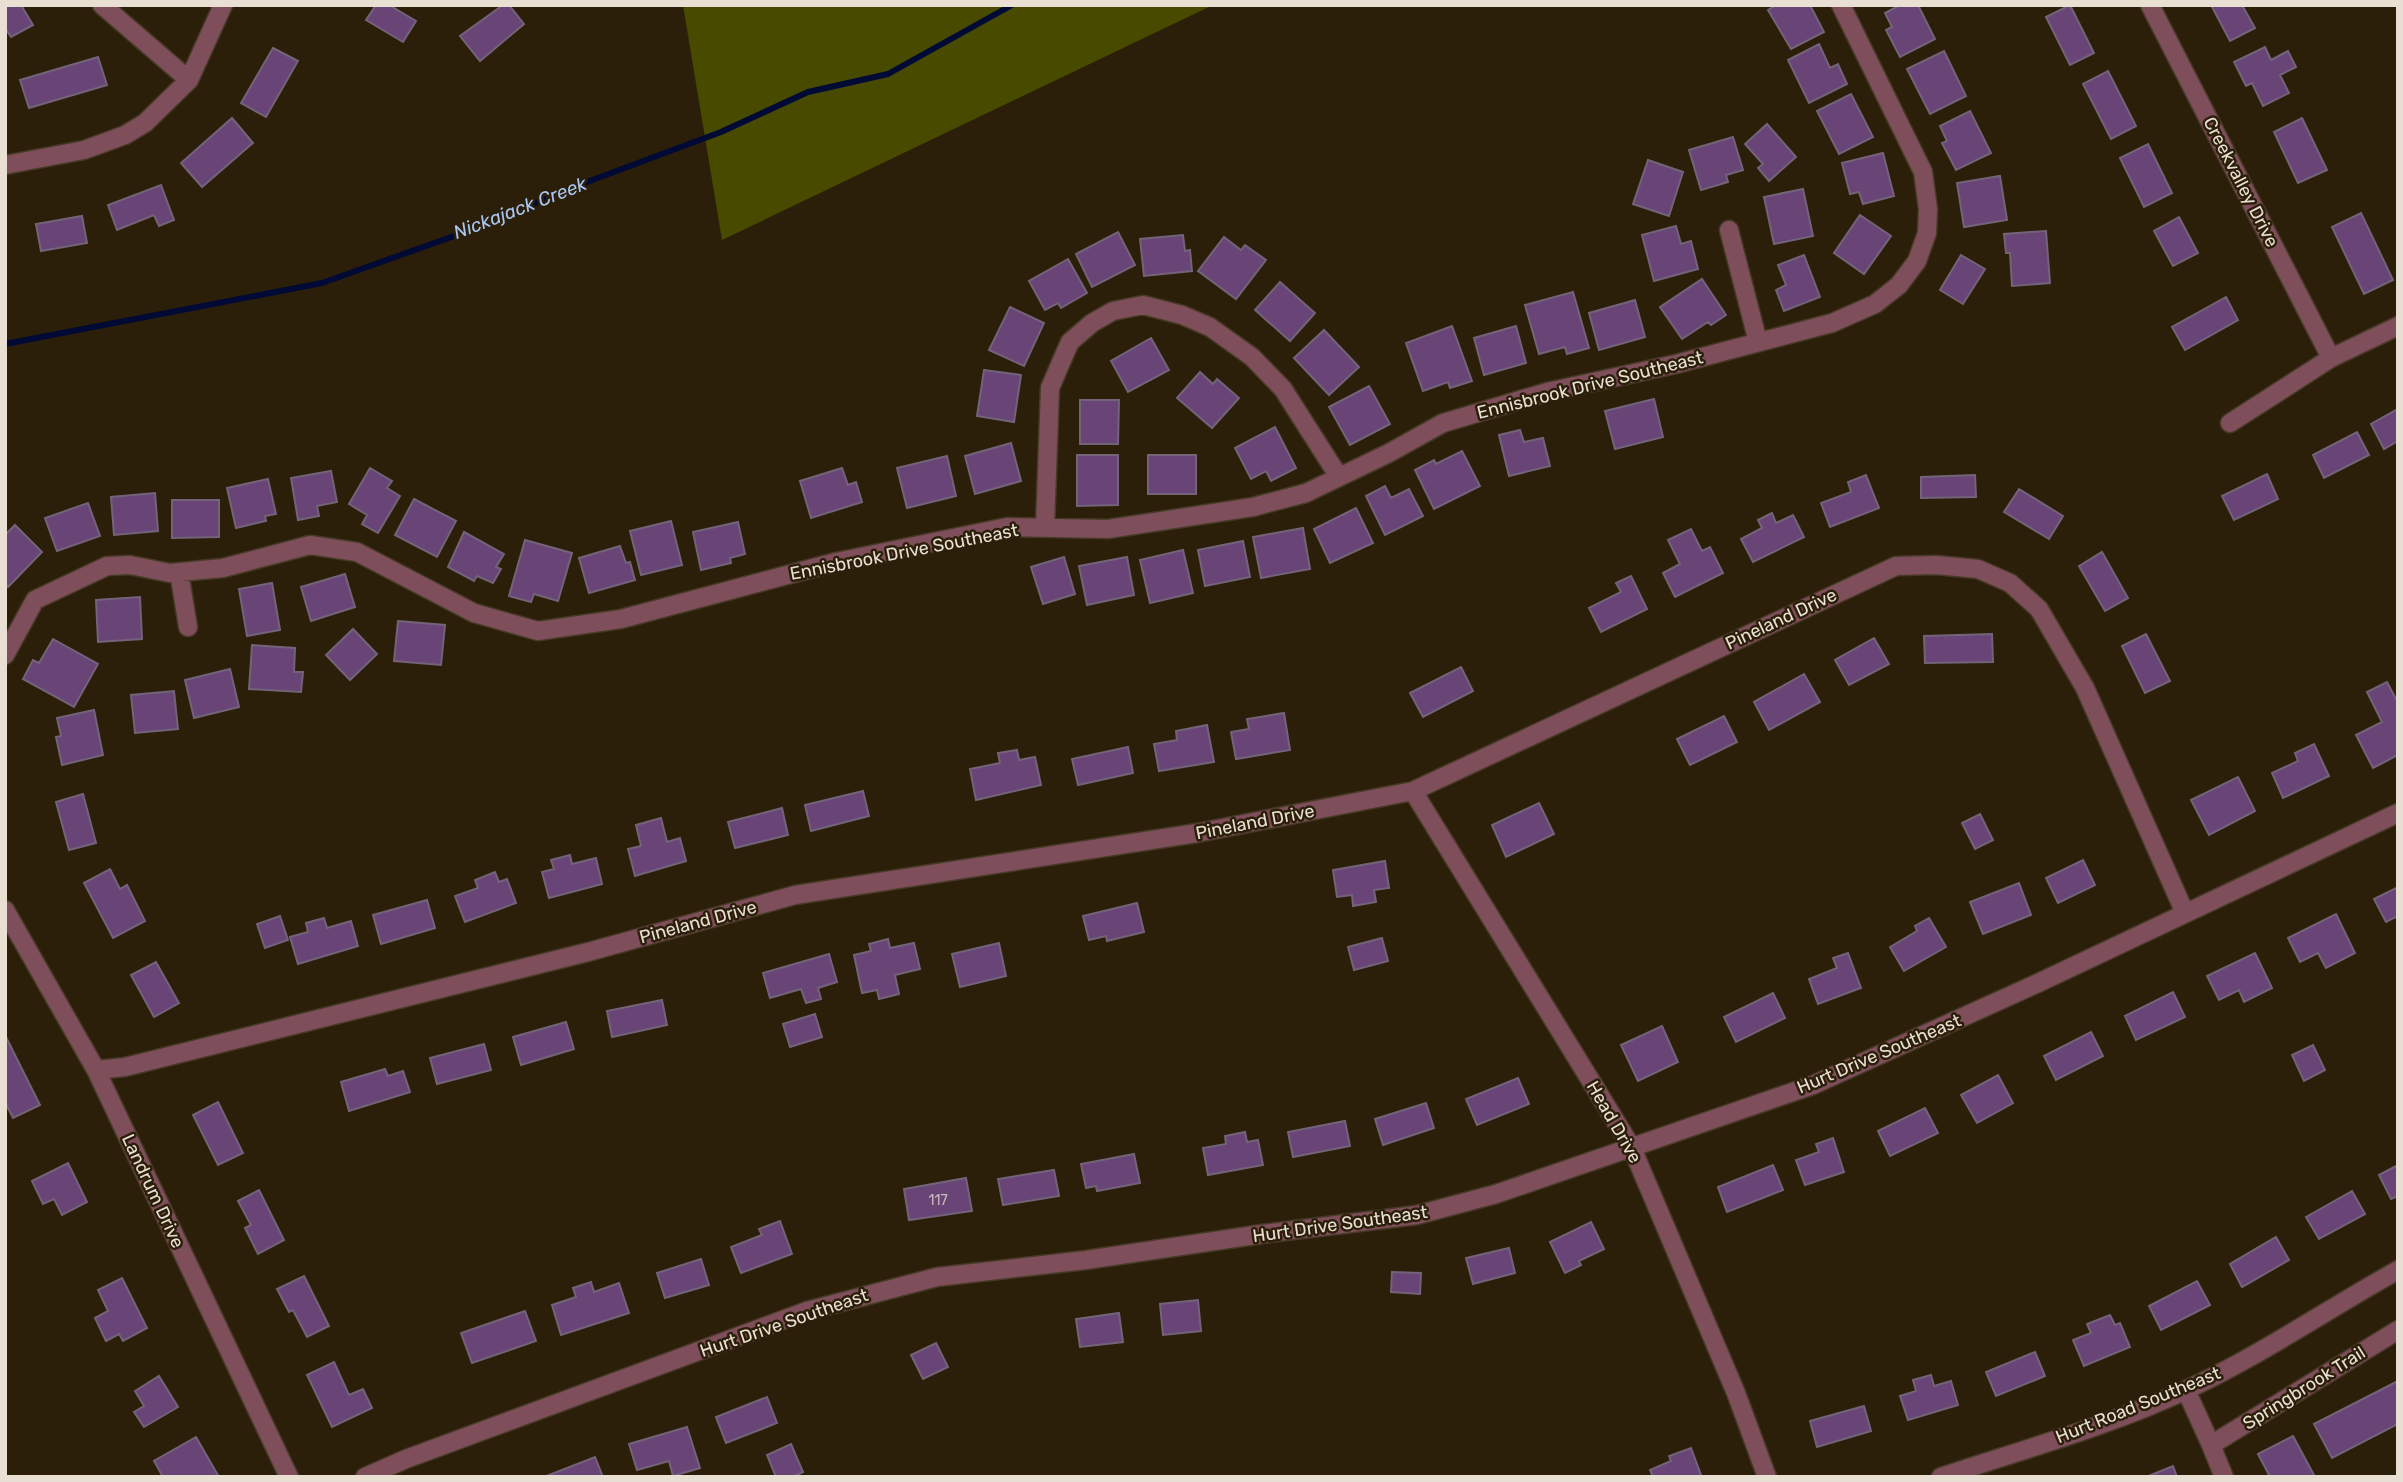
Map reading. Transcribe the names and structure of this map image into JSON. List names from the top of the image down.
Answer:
{
  "streets": {
    "street": [
      "Creekvalley Drive",
      "Ennisbrook Drive Southeast",
      "Pineland Drive",
      "Hurt Drive Southeast",
      "Head Drive",
      "Landrum Drive",
      "Springbrook Trail",
      "Hurt Road Southeast"
    ]
  },
  "crossings": [
    ["Pineland Drive", "Hurt Drive Southeast"],
    ["Pineland Drive", "Head Drive"],
    ["Pineland Drive", "Landrum Drive"],
    ["Hurt Drive Southeast", "Head Drive"]
  ],
  "water": ["Nickajack Creek"],
  "house_numbers": ["117"]
}
